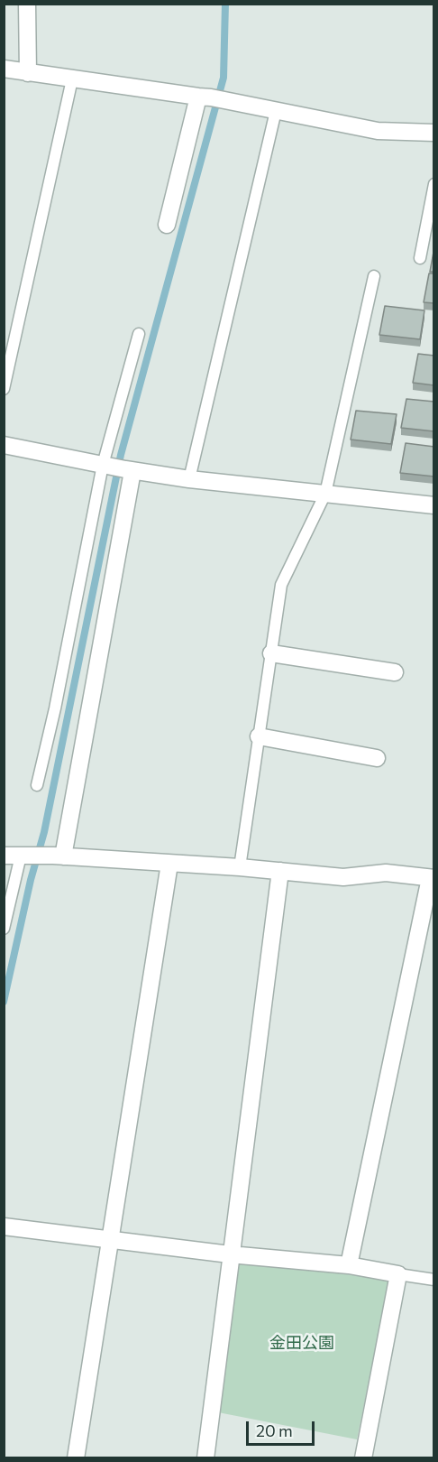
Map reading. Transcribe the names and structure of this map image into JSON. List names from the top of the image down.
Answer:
{
  "parks": ["金田公園"],
  "scale_bar": "20 m"
}
